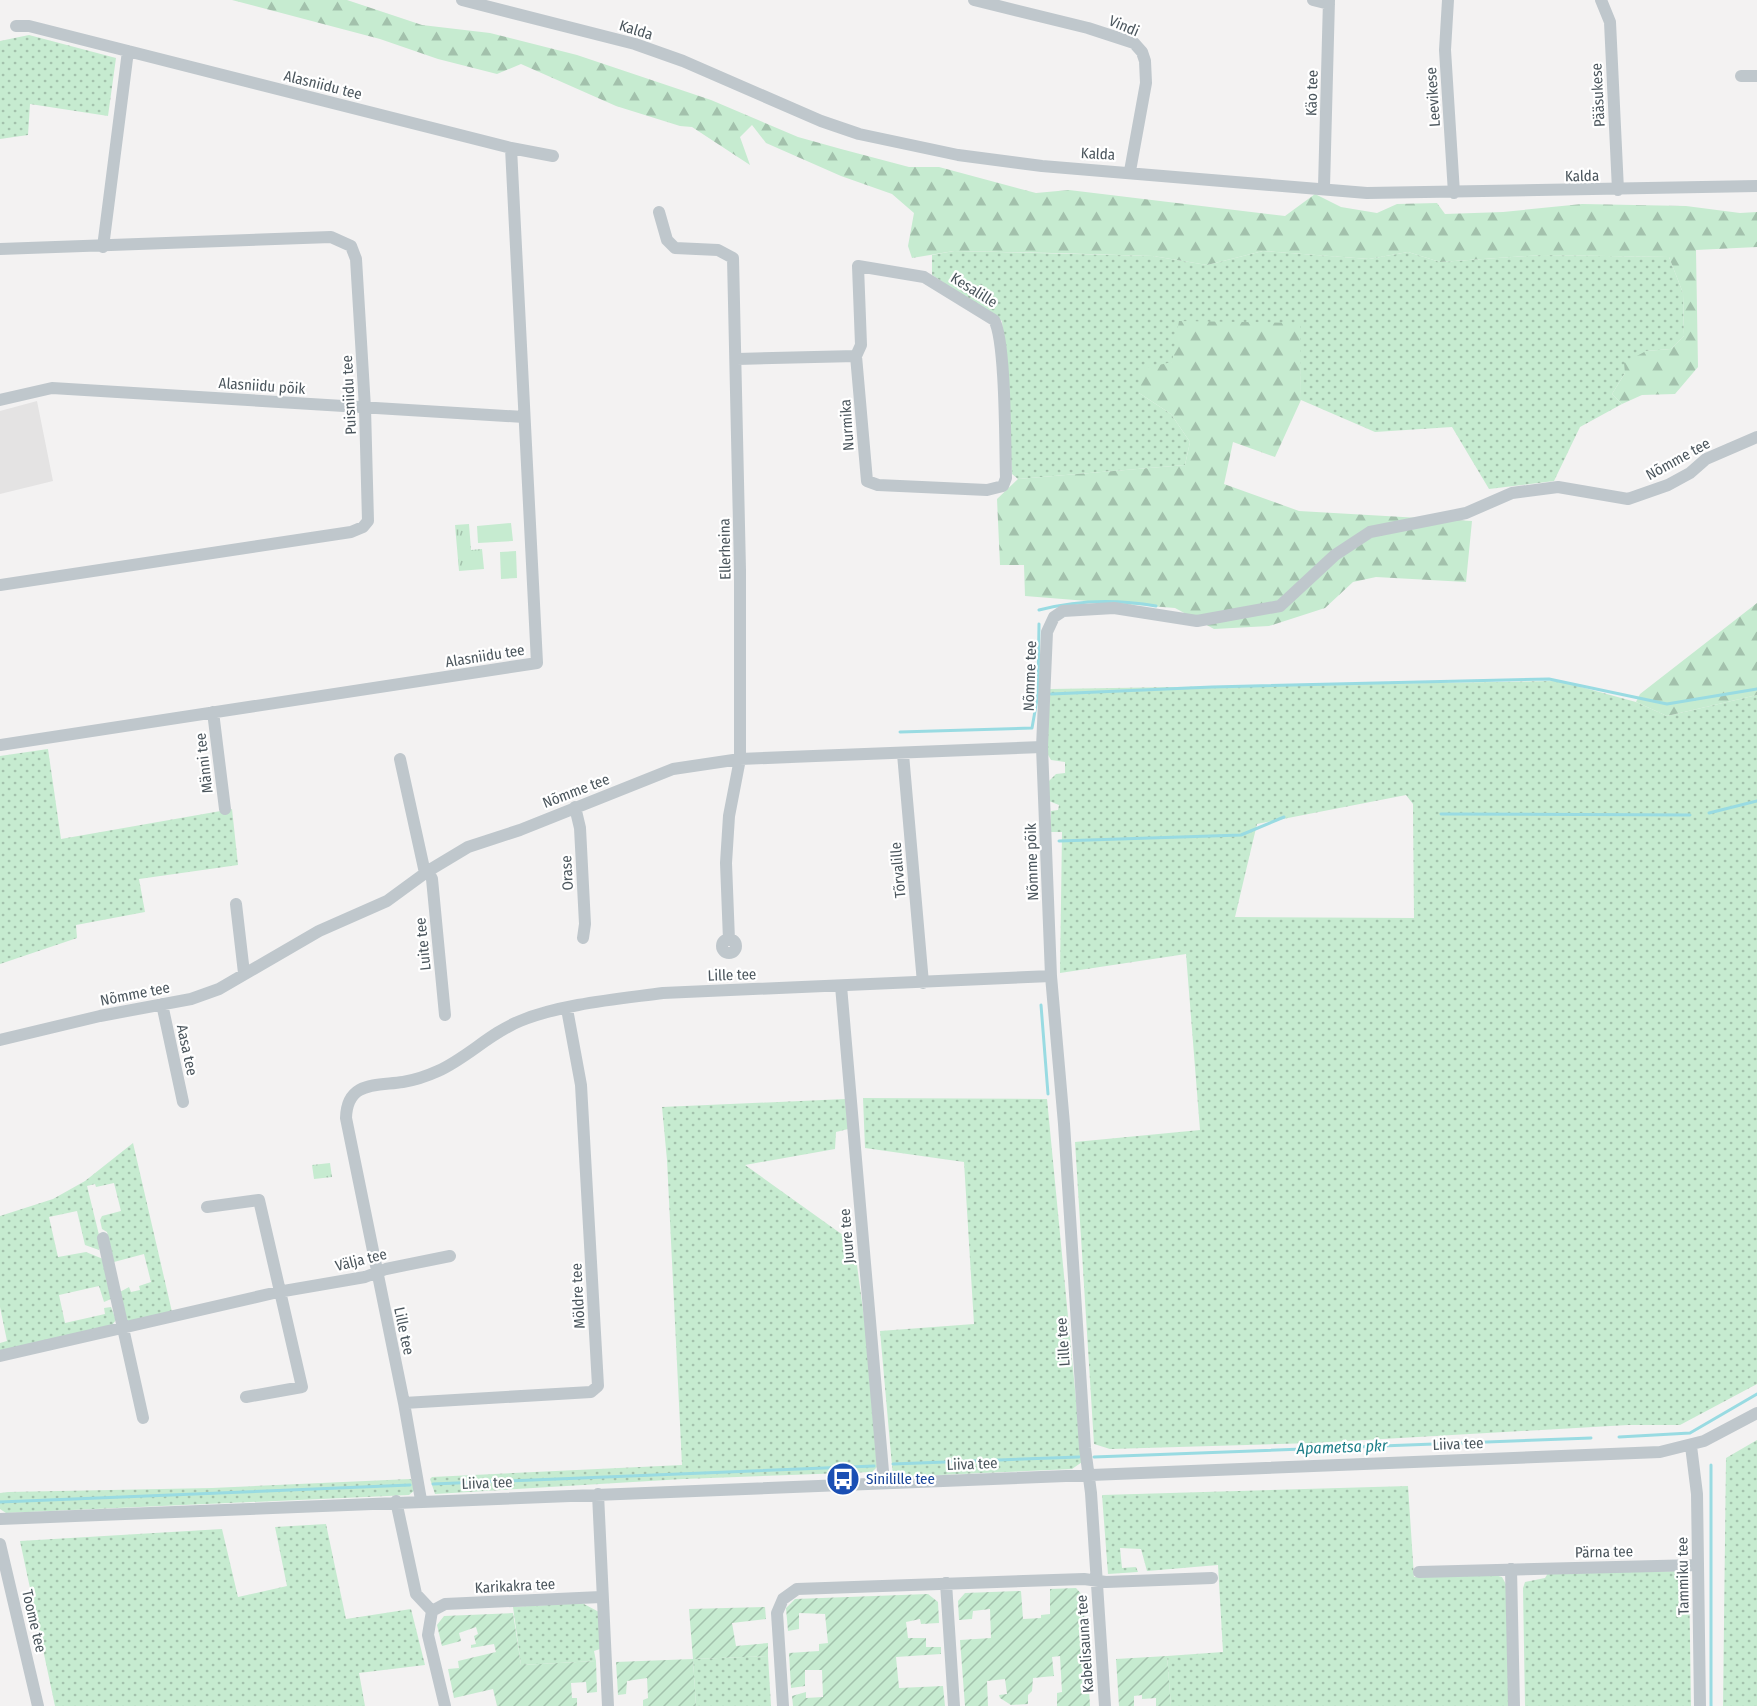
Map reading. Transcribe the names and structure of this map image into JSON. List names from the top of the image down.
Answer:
{
  "streets": {
    "street": [
      "Vindi",
      "Kalda",
      "Alasniidu tee",
      "Käo tee",
      "Pääsukese",
      "Leevikese",
      "Kesalille",
      "Alasniidu põik",
      "Puisniidu tee",
      "Nurmika",
      "Nõmme tee",
      "Ellerheina",
      "Männi tee",
      "Nõmme põik",
      "Tõrvalille",
      "Orase",
      "Luite tee",
      "Lille tee",
      "Aasa tee",
      "Juure tee",
      "Välja tee",
      "Möldre tee",
      "Liiva tee",
      "Pärna tee",
      "Tammiku tee",
      "Karikakra tee",
      "Toome tee",
      "Kabelisauna tee"
    ]
  },
  "crossings": [
    ["Vindi", "Kalda"],
    ["Kalda", "Käo tee"],
    ["Kalda", "Pääsukese"],
    ["Kalda", "Leevikese"],
    ["Alasniidu tee", "Alasniidu põik"],
    ["Alasniidu tee", "Männi tee"],
    ["Kesalille", "Nurmika"],
    ["Alasniidu põik", "Puisniidu tee"],
    ["Nõmme tee", "Ellerheina"],
    ["Nõmme tee", "Nõmme põik"],
    ["Nõmme tee", "Tõrvalille"],
    ["Nõmme tee", "Orase"],
    ["Nõmme tee", "Luite tee"],
    ["Nõmme tee", "Aasa tee"],
    ["Nõmme põik", "Lille tee"],
    ["Tõrvalille", "Lille tee"],
    ["Lille tee", "Juure tee"],
    ["Lille tee", "Välja tee"],
    ["Lille tee", "Möldre tee"],
    ["Lille tee", "Liiva tee"],
    ["Lille tee", "Kabelisauna tee"],
    ["Juure tee", "Liiva tee"],
    ["Liiva tee", "Tammiku tee"],
    ["Liiva tee", "Kabelisauna tee"],
    ["Pärna tee", "Tammiku tee"]
  ],
  "water": ["Apametsa pkr"],
  "places": {
    "bus stop": ["Sinilille tee"]
  }
}
